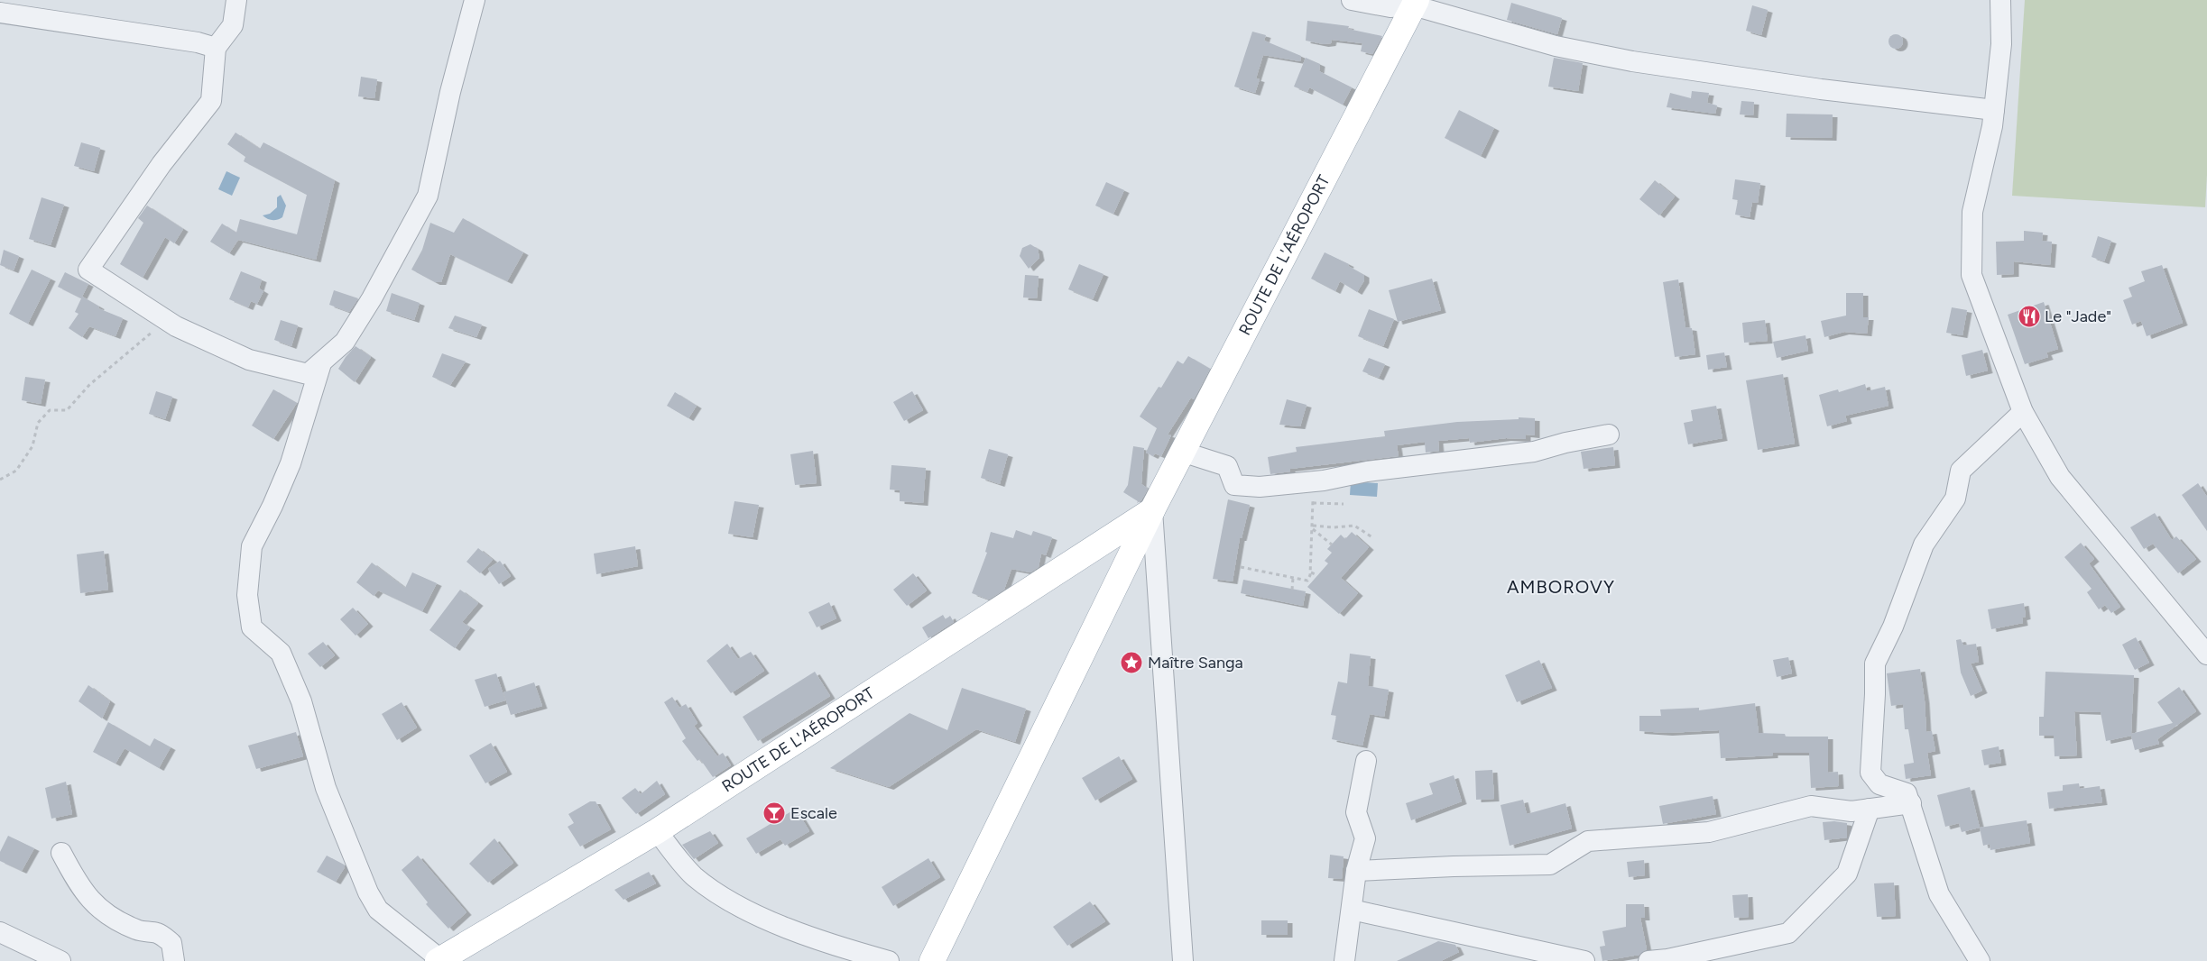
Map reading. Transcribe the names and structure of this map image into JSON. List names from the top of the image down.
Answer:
{
  "streets": {
    "main road": ["ROUTE DE L'AÉROPORT"]
  },
  "districts": ["AMBOROVY"],
  "places": {
    "restaurant": ["Le \"Jade\""],
    "place": ["Maître Sanga"],
    "bar": ["Escale"]
  }
}
